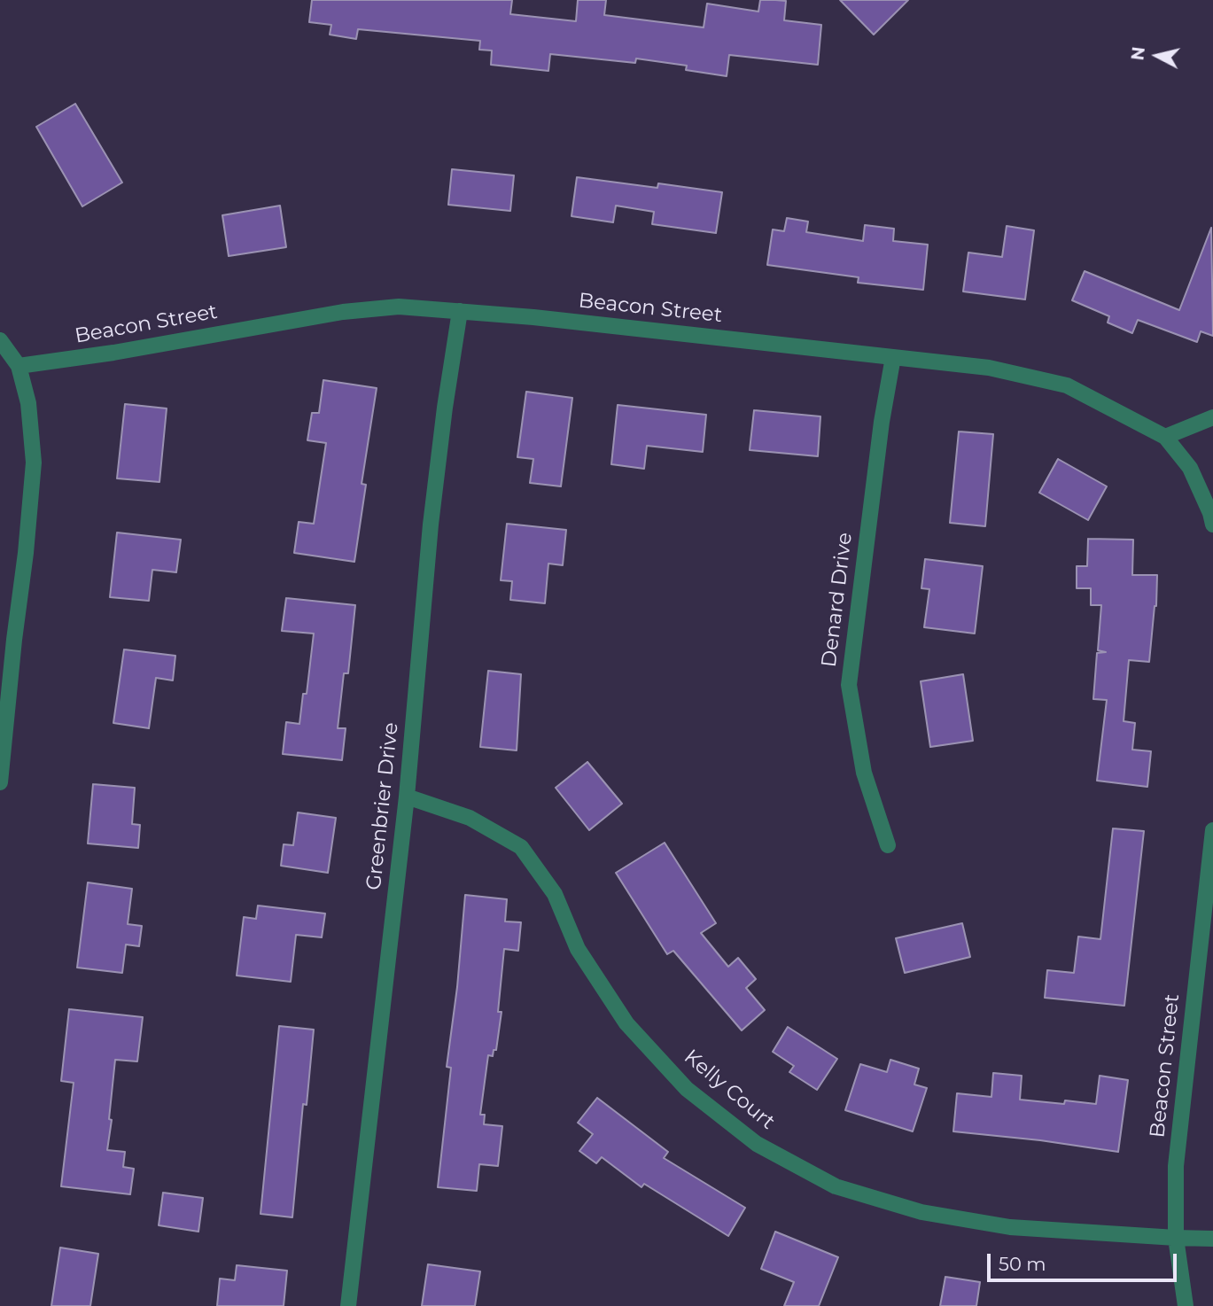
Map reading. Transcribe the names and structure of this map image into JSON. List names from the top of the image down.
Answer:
{
  "streets": {
    "street": [
      "Beacon Street",
      "Denard Drive",
      "Greenbrier Drive",
      "Kelly Court"
    ]
  },
  "crossings": [
    ["Beacon Street", "Denard Drive"],
    ["Beacon Street", "Greenbrier Drive"],
    ["Beacon Street", "Kelly Court"],
    ["Greenbrier Drive", "Kelly Court"]
  ],
  "scale_bar": "50 m",
  "north": "left"
}
